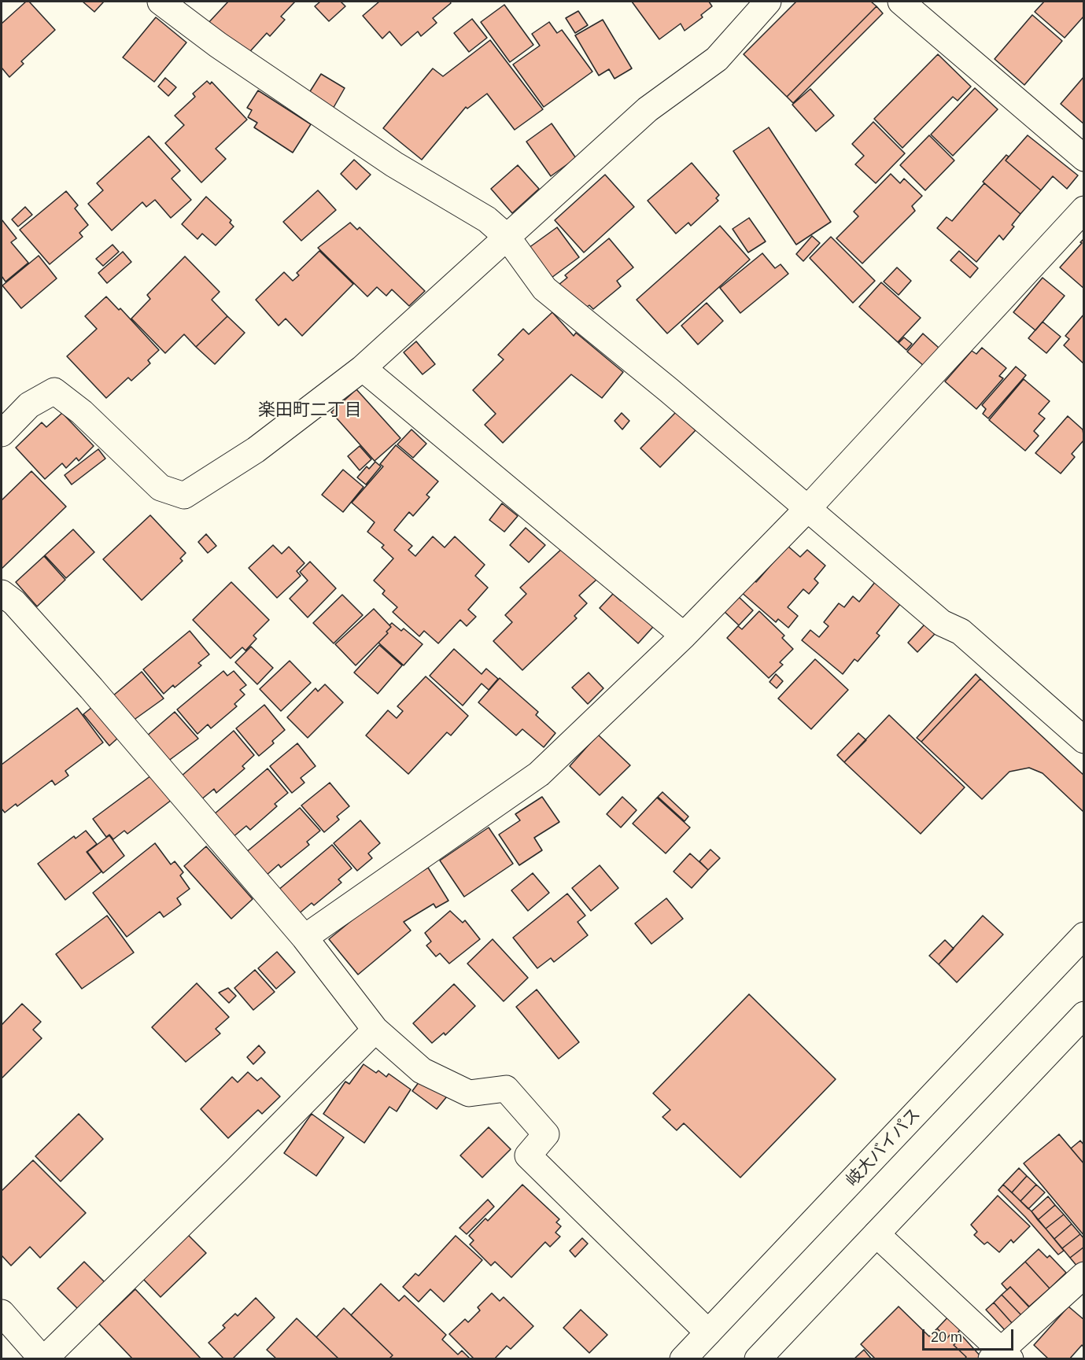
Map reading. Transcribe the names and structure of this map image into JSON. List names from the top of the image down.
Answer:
{
  "streets": {
    "main road": ["岐大バイパス"]
  },
  "districts": ["楽田町二丁目"],
  "scale_bar": "20 m"
}
